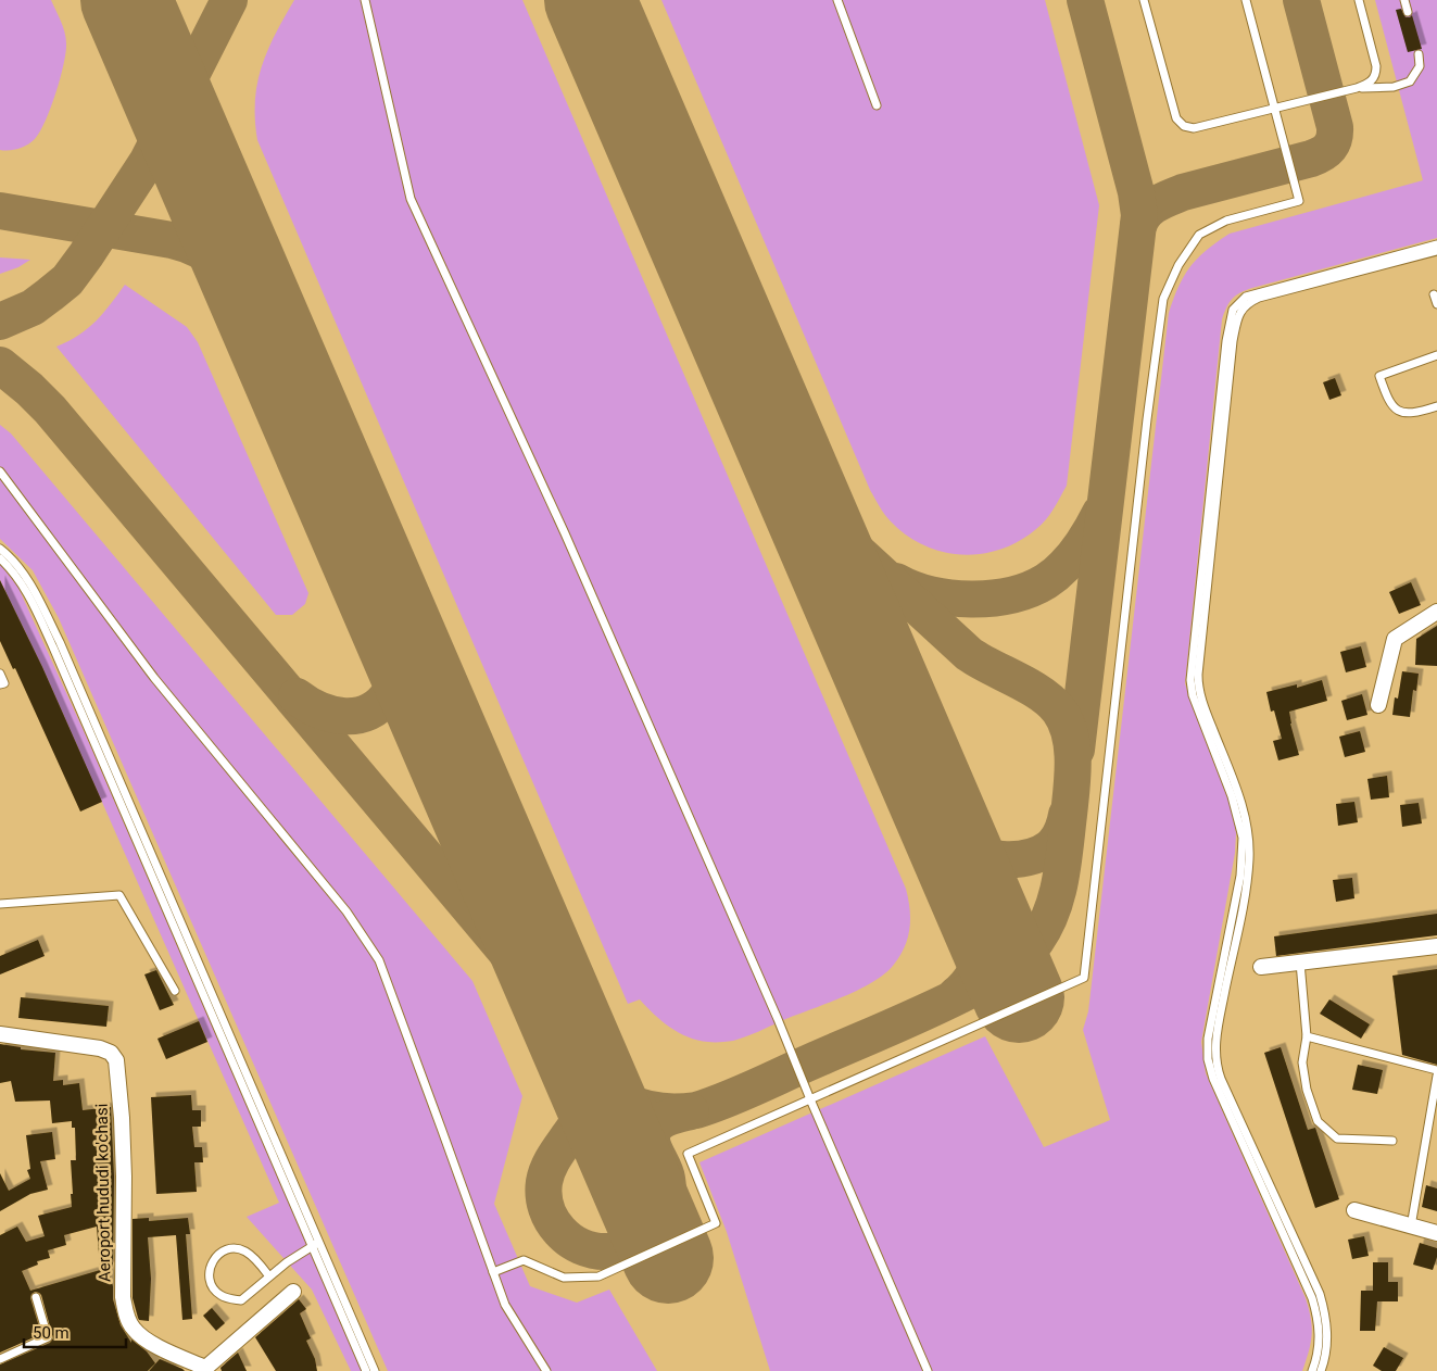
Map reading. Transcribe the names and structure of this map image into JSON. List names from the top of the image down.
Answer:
{
  "streets": {
    "street": ["Aeroport hududi ko'chasi"]
  },
  "scale_bar": "50 m"
}
